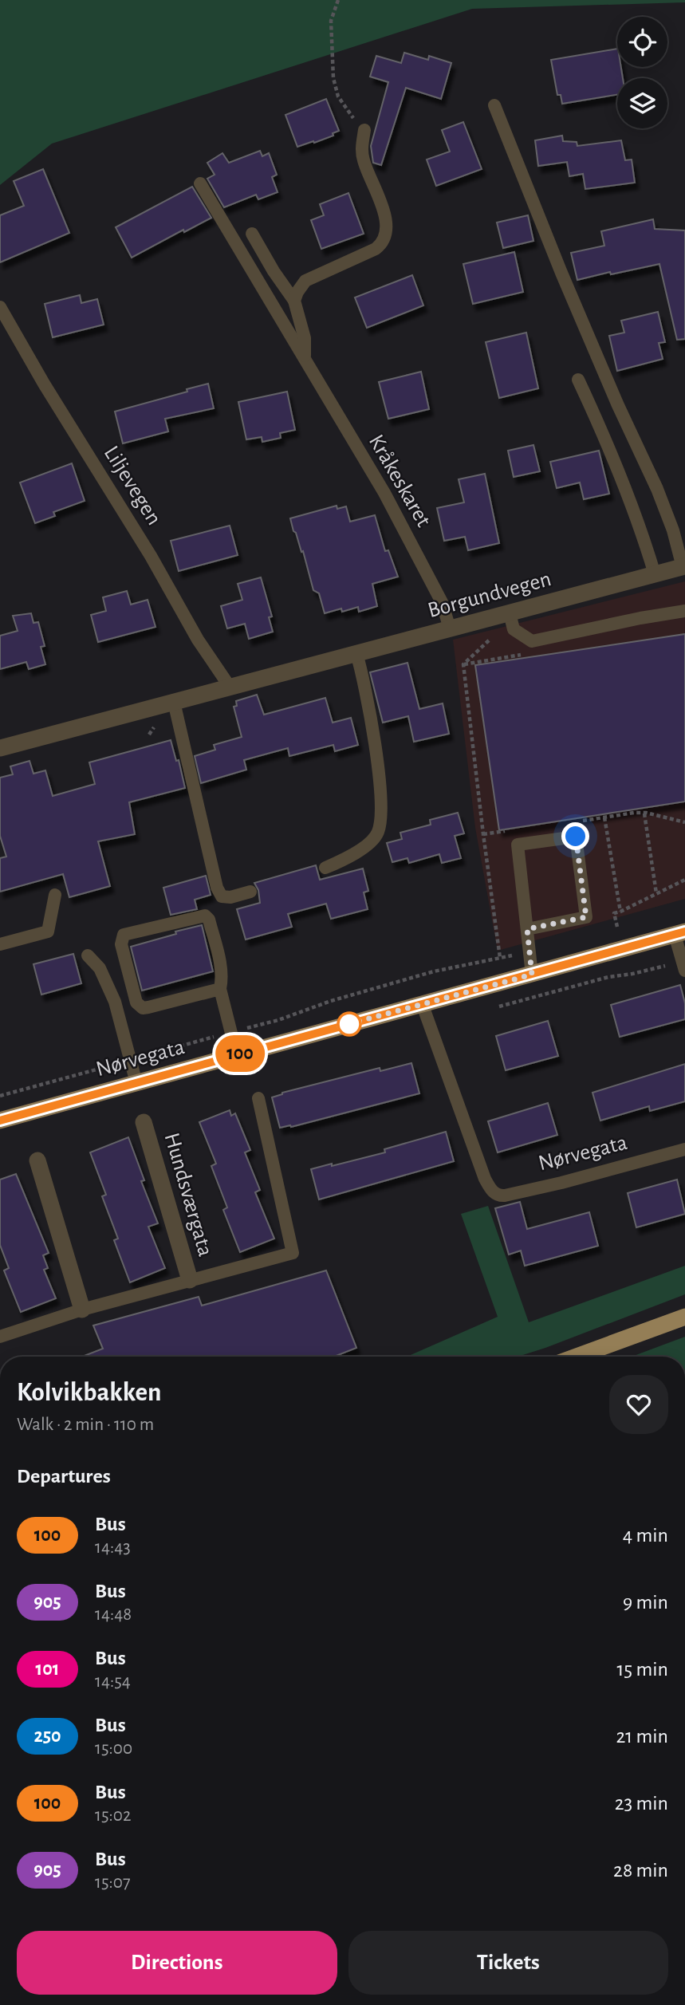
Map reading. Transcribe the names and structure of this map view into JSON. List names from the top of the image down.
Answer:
{
  "streets": {
    "main road": ["Nørvegata"],
    "street": ["Borgundvegen", "Hundsværgata"],
    "lane": ["Kråkeskaret", "Liljevegen"]
  },
  "crossings": [
    ["Kråkeskaret", "Borgundvegen"],
    ["Liljevegen", "Borgundvegen"]
  ],
  "lines": ["bus line 100"],
  "page": {
    "on_map": "100",
    "heading": [
      ["Kolvikbakken", "Walk · 2 min · 110 m"],
      "Departures"
    ],
    "list": [
      {
        "mark": "100",
        "name": "Bus",
        "note": "14:43",
        "value": "4 min"
      },
      {
        "mark": "905",
        "name": "Bus",
        "note": "14:48",
        "value": "9 min"
      },
      {
        "mark": "101",
        "name": "Bus",
        "note": "14:54",
        "value": "15 min"
      },
      {
        "mark": "250",
        "name": "Bus",
        "note": "15:00",
        "value": "21 min"
      },
      {
        "mark": "100",
        "name": "Bus",
        "note": "15:02",
        "value": "23 min"
      },
      {
        "mark": "905",
        "name": "Bus",
        "note": "15:07",
        "value": "28 min"
      }
    ],
    "buttons": ["Directions", "Tickets"]
  }
}
